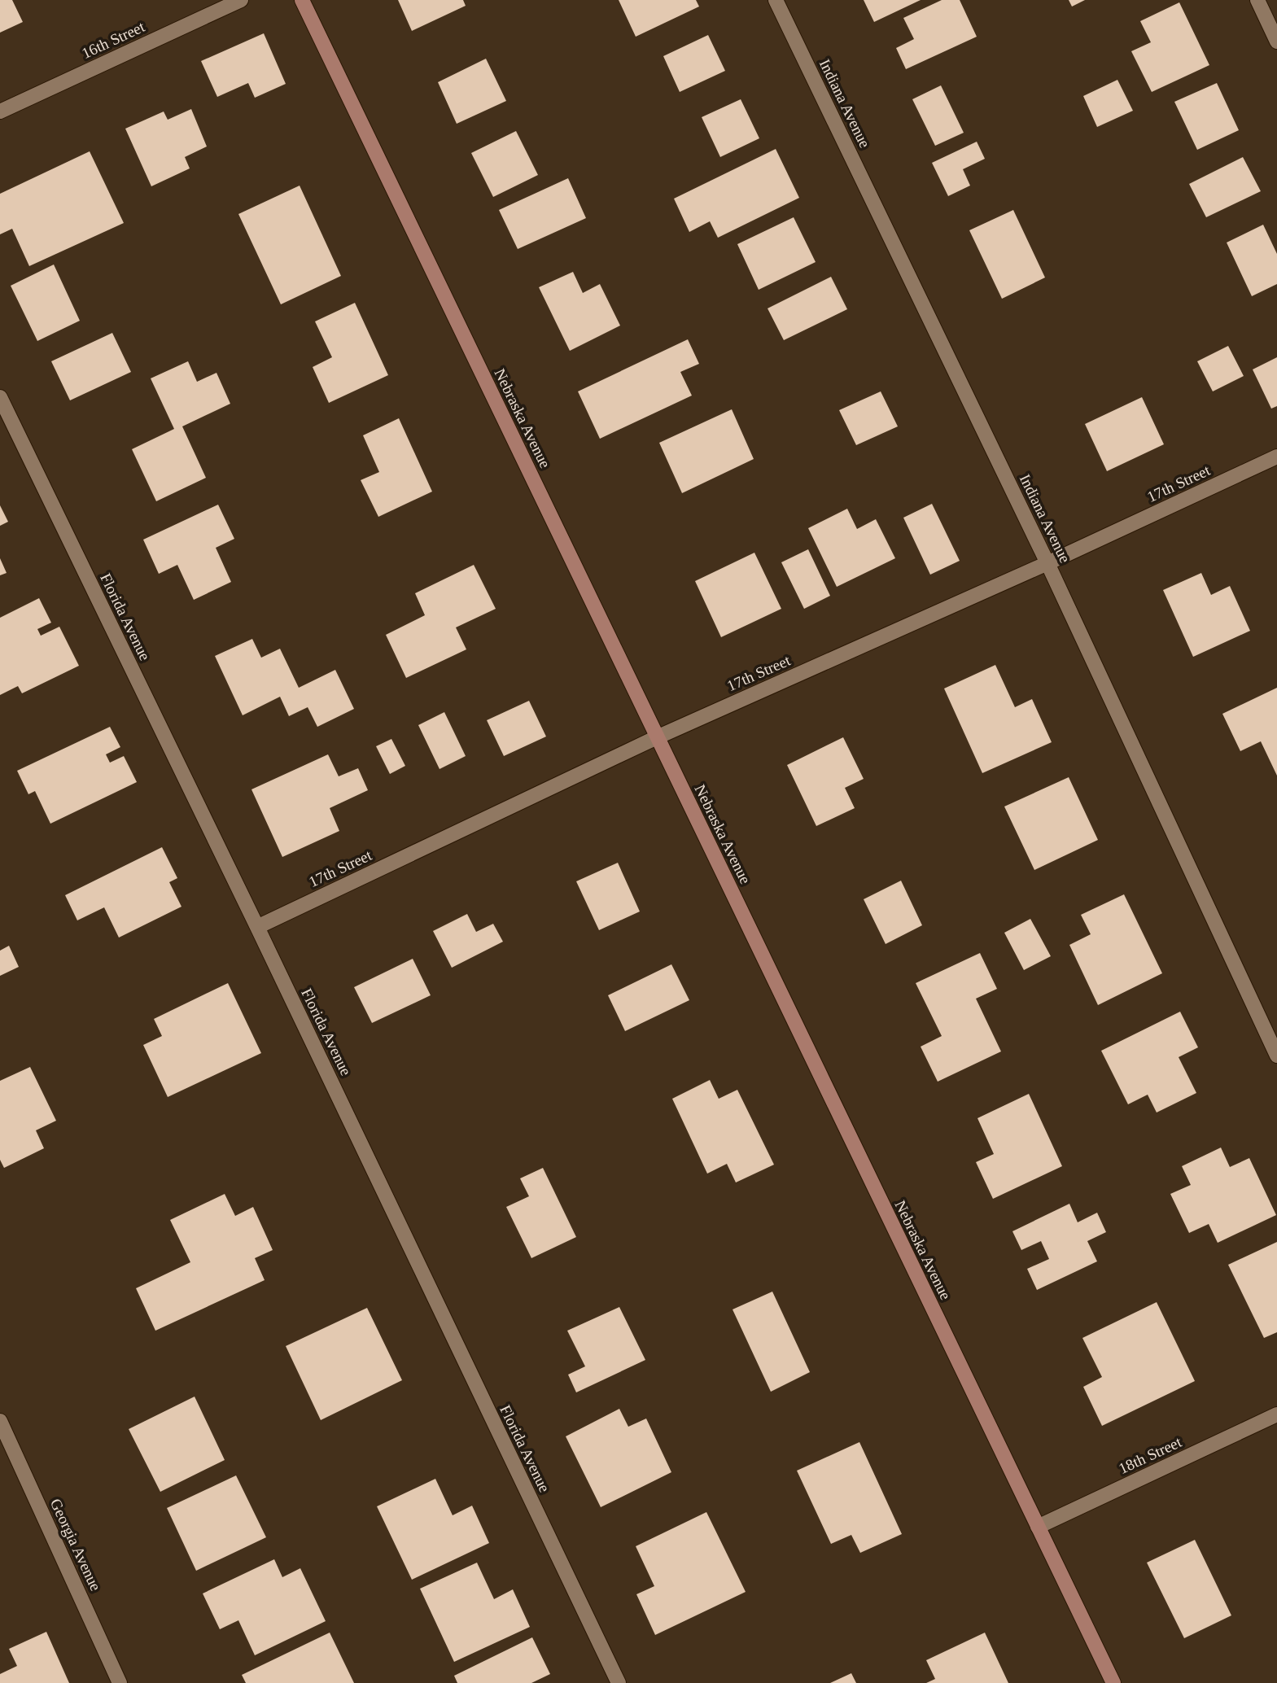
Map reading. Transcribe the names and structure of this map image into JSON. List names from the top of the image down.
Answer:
{
  "streets": {
    "main road": ["Nebraska Avenue"],
    "street": [
      "16th Street",
      "Indiana Avenue",
      "17th Street",
      "Florida Avenue",
      "18th Street",
      "Georgia Avenue"
    ]
  },
  "crossings": [
    ["Indiana Avenue", "17th Street"],
    ["Nebraska Avenue", "17th Street"],
    ["Nebraska Avenue", "18th Street"],
    ["17th Street", "Florida Avenue"]
  ]
}
